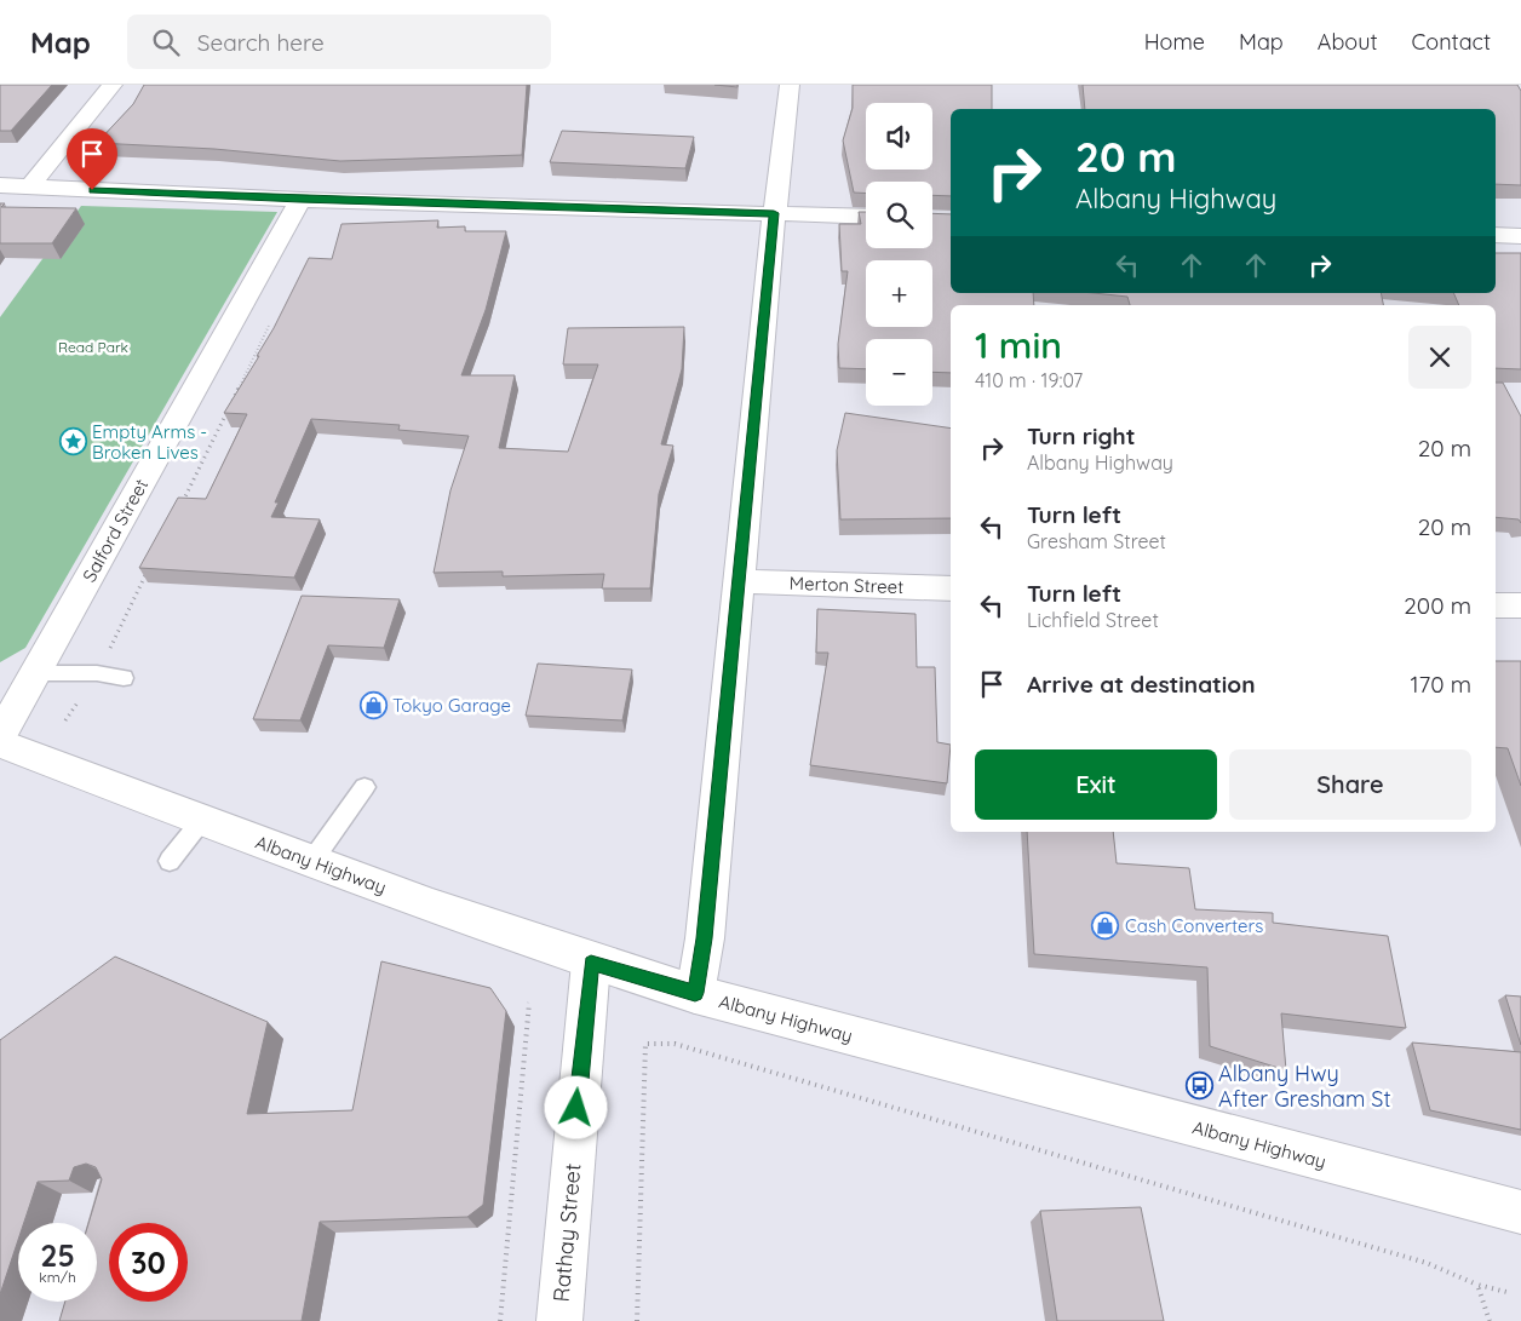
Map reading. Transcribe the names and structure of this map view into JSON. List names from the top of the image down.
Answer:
{
  "streets": {
    "street": [
      "Salford Street",
      "Merton Street",
      "Albany Highway",
      "Rathay Street"
    ]
  },
  "crossings": [
    ["Albany Highway", "Rathay Street"]
  ],
  "parks": ["Read Park"],
  "places": {
    "place": ["Empty Arms - Broken Lives"],
    "shop": ["Tokyo Garage", "Cash Converters"],
    "bus stop": ["Albany Hwy After Gresham St"]
  },
  "page": {
    "header": "Map",
    "search": "Search here",
    "nav": [
      "Home",
      "Map",
      "About",
      "Contact"
    ],
    "map_buttons": ["+", "−"],
    "turn": ["20 m", "Albany Highway"],
    "heading": ["1 min", "410 m · 19:07"],
    "list": [
      {
        "name": "Turn right",
        "note": "Albany Highway",
        "value": "20 m"
      },
      {
        "name": "Turn left",
        "note": "Gresham Street",
        "value": "20 m"
      },
      {
        "name": "Turn left",
        "note": "Lichfield Street",
        "value": "200 m"
      },
      {
        "name": "Arrive at destination",
        "value": "170 m"
      }
    ],
    "buttons": ["Exit", "Share"],
    "speed": "25 km/h",
    "limit": "30"
  }
}
